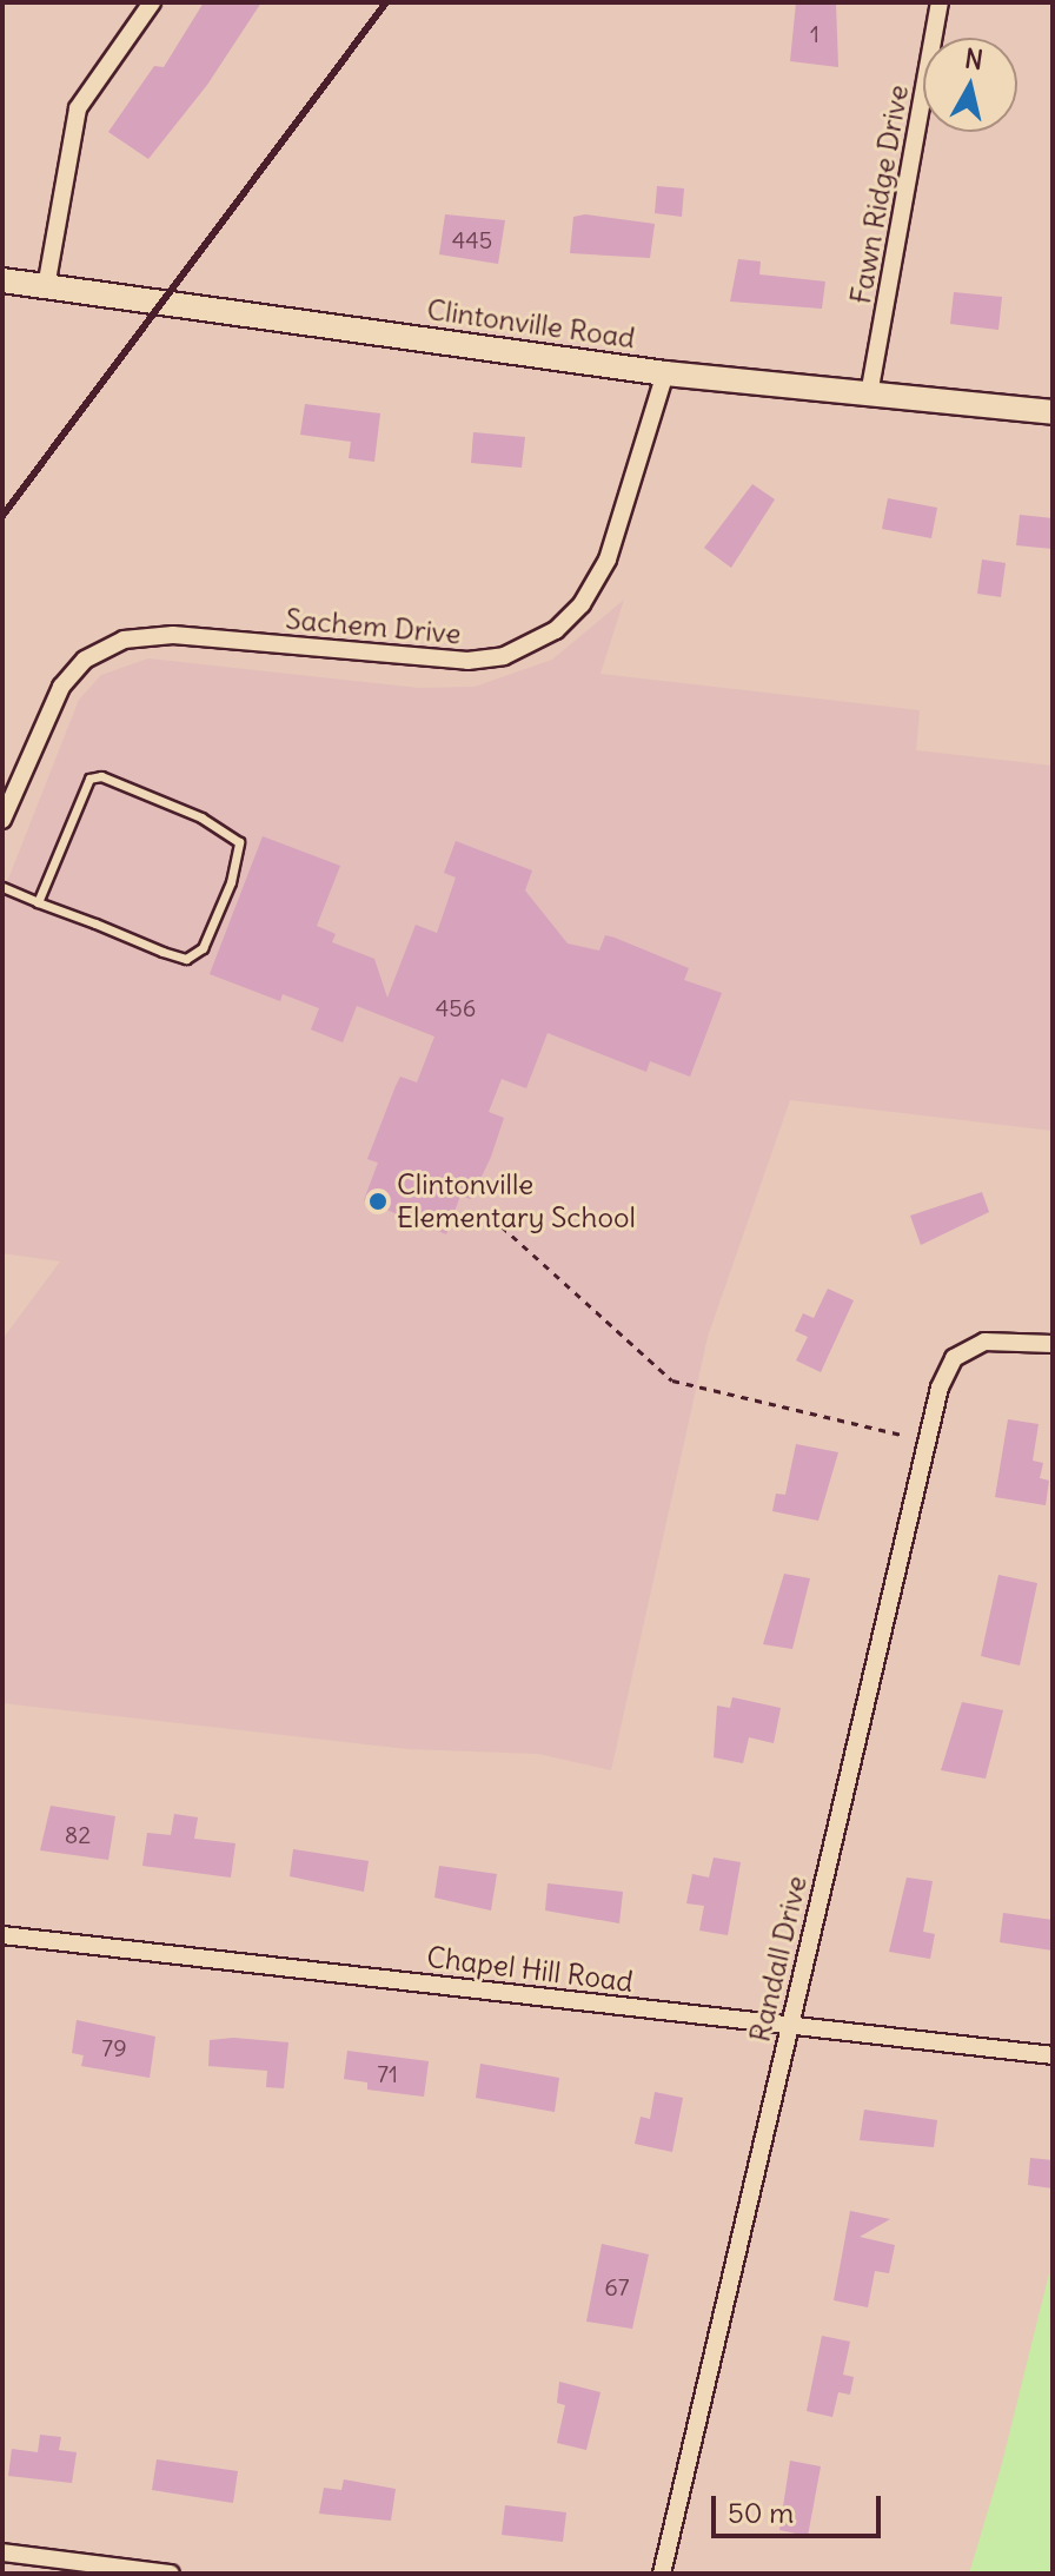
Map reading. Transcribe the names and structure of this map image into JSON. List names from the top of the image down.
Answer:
{
  "streets": {
    "main road": ["Clintonville Road"],
    "street": [
      "Fawn Ridge Drive",
      "Sachem Drive",
      "Randall Drive",
      "Chapel Hill Road"
    ]
  },
  "crossings": [
    ["Fawn Ridge Drive", "Clintonville Road"],
    ["Clintonville Road", "Sachem Drive"],
    ["Randall Drive", "Chapel Hill Road"]
  ],
  "places": ["Clintonville Elementary School"],
  "house_numbers": [
    "1",
    "445",
    "456",
    "82",
    "79",
    "71",
    "67"
  ],
  "scale_bar": "50 m",
  "north": "top"
}
